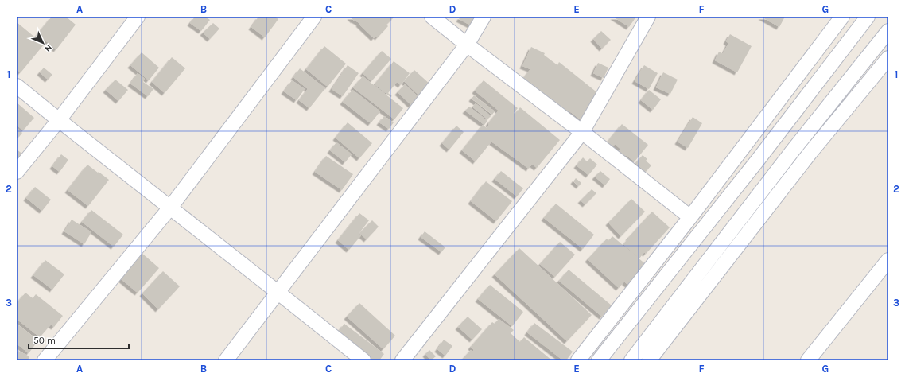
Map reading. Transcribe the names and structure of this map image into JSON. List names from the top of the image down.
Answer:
{
  "scale_bar": "50 m",
  "north": "bottom right",
  "grid": {
    "columns": [
      "A",
      "B",
      "C",
      "D",
      "E",
      "F",
      "G"
    ],
    "rows": ["1", "2", "3"]
  }
}
